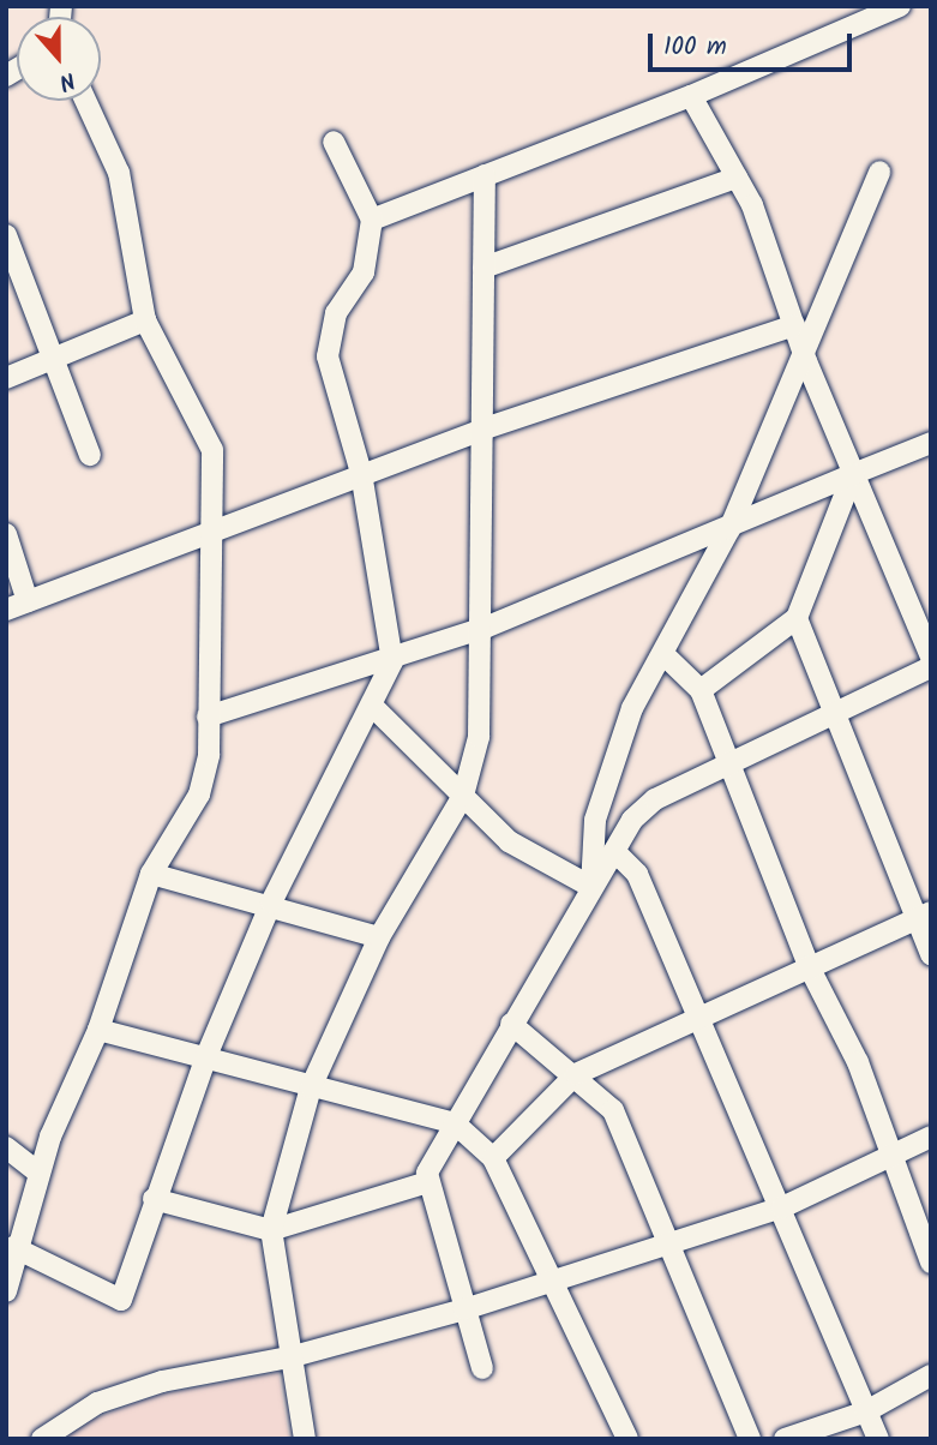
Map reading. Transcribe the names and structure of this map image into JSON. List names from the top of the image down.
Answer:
{
  "scale_bar": "100 m",
  "north": "bottom"
}
